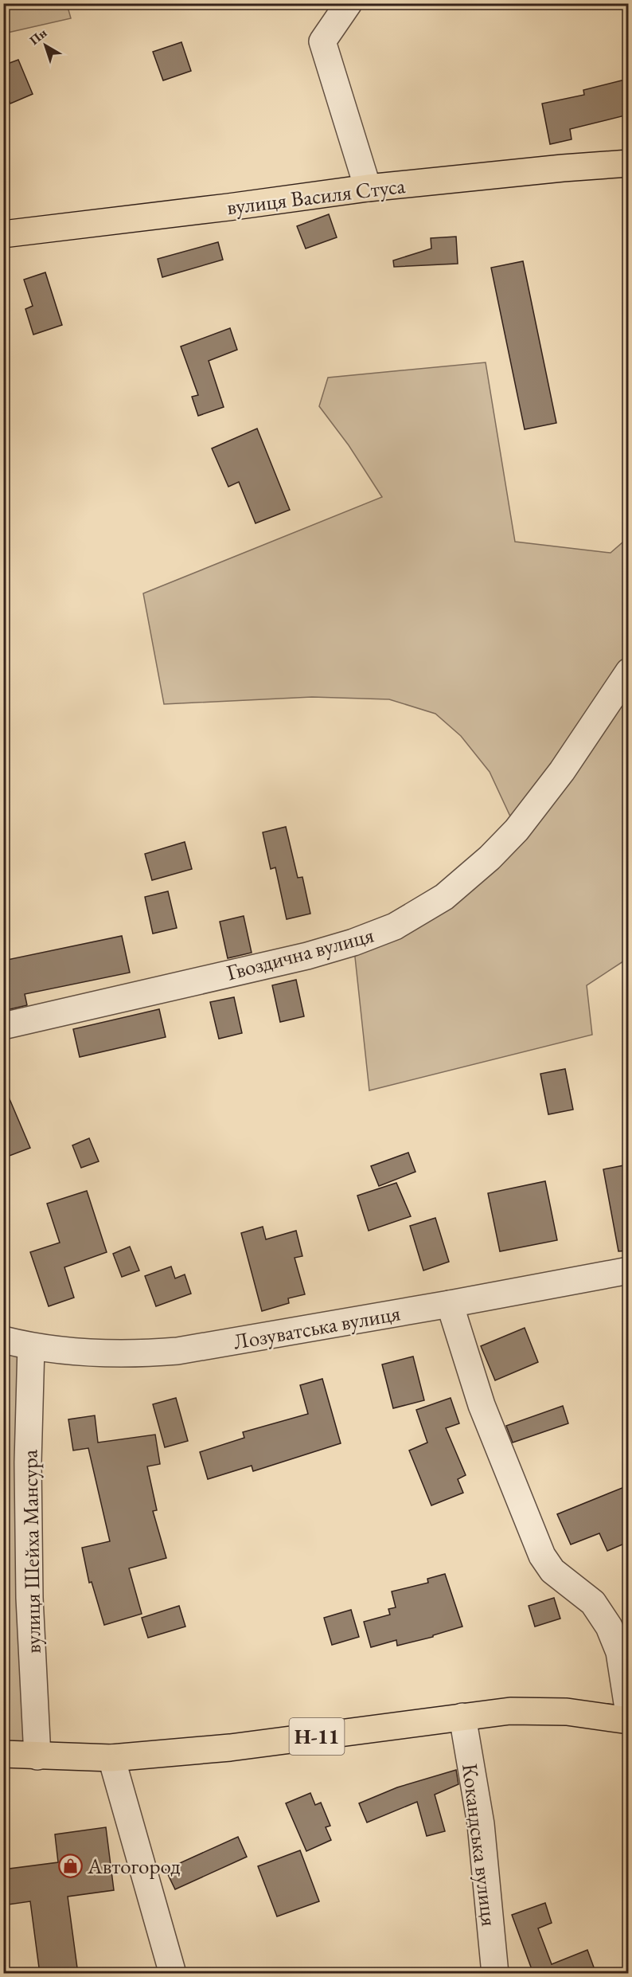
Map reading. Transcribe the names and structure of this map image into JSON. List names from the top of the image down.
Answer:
{
  "streets": {
    "main road": ["вулиця Василя Стуса", "Н-11"],
    "street": [
      "Гвоздична вулиця",
      "Лозуватська вулиця",
      "вулиця Шейха Мансура",
      "Кокандська вулиця"
    ]
  },
  "crossings": [
    ["Лозуватська вулиця", "вулиця Шейха Мансура"],
    ["вулиця Шейха Мансура", "Н-11"],
    ["Н-11", "Кокандська вулиця"]
  ],
  "places": {
    "shop": ["Автогород"]
  },
  "north": "top left"
}
